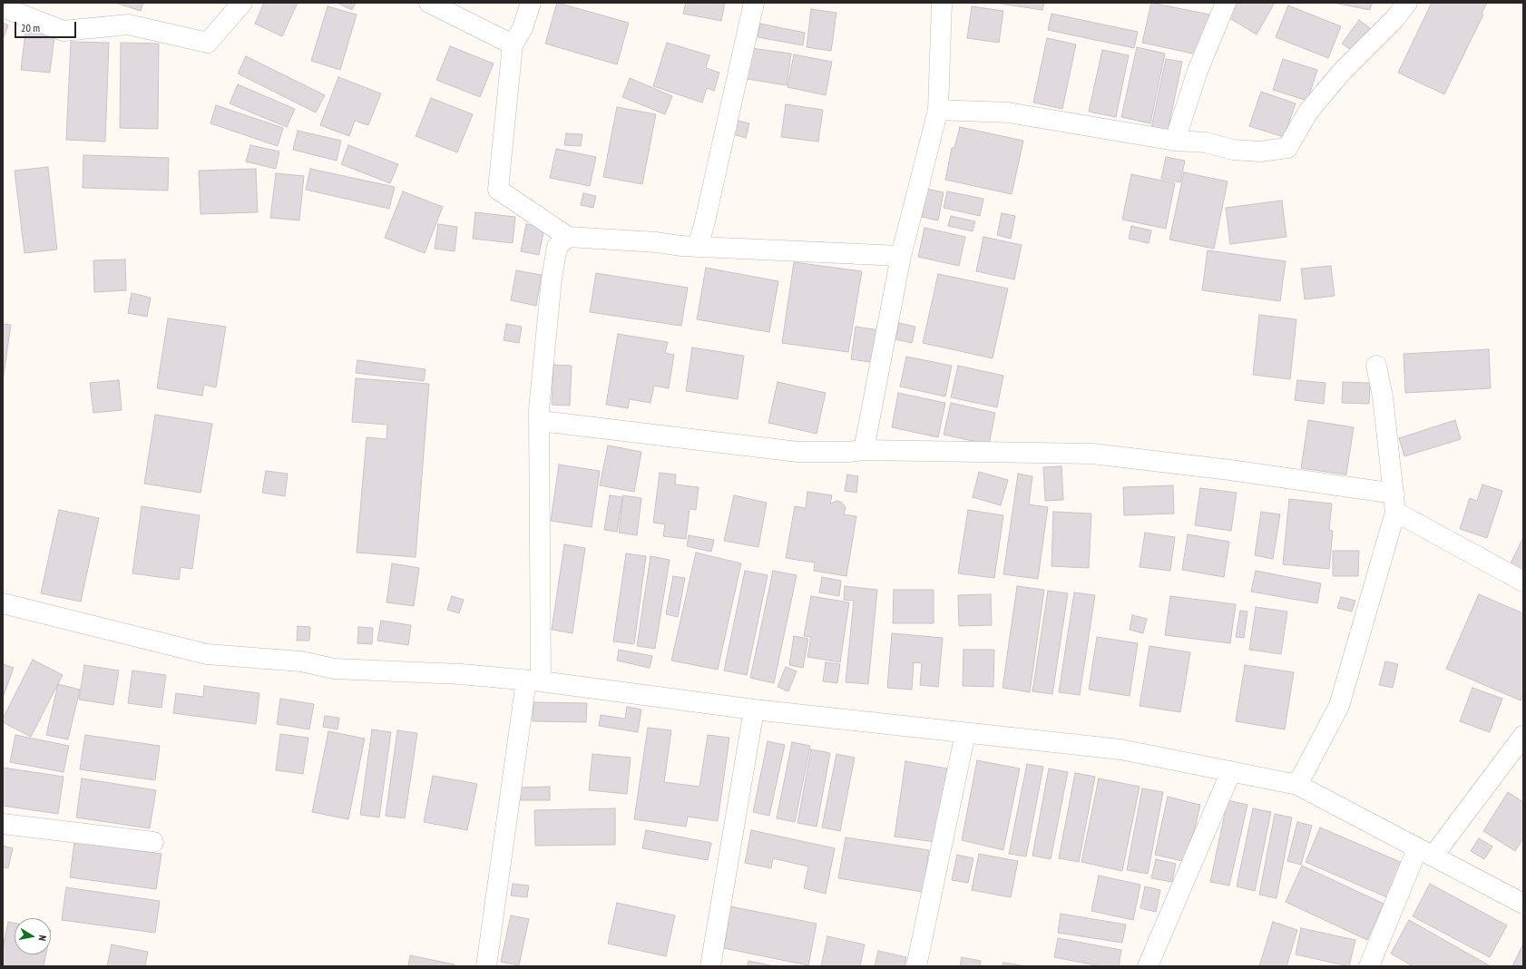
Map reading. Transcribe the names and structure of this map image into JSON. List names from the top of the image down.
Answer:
{
  "scale_bar": "20 m",
  "north": "right"
}
